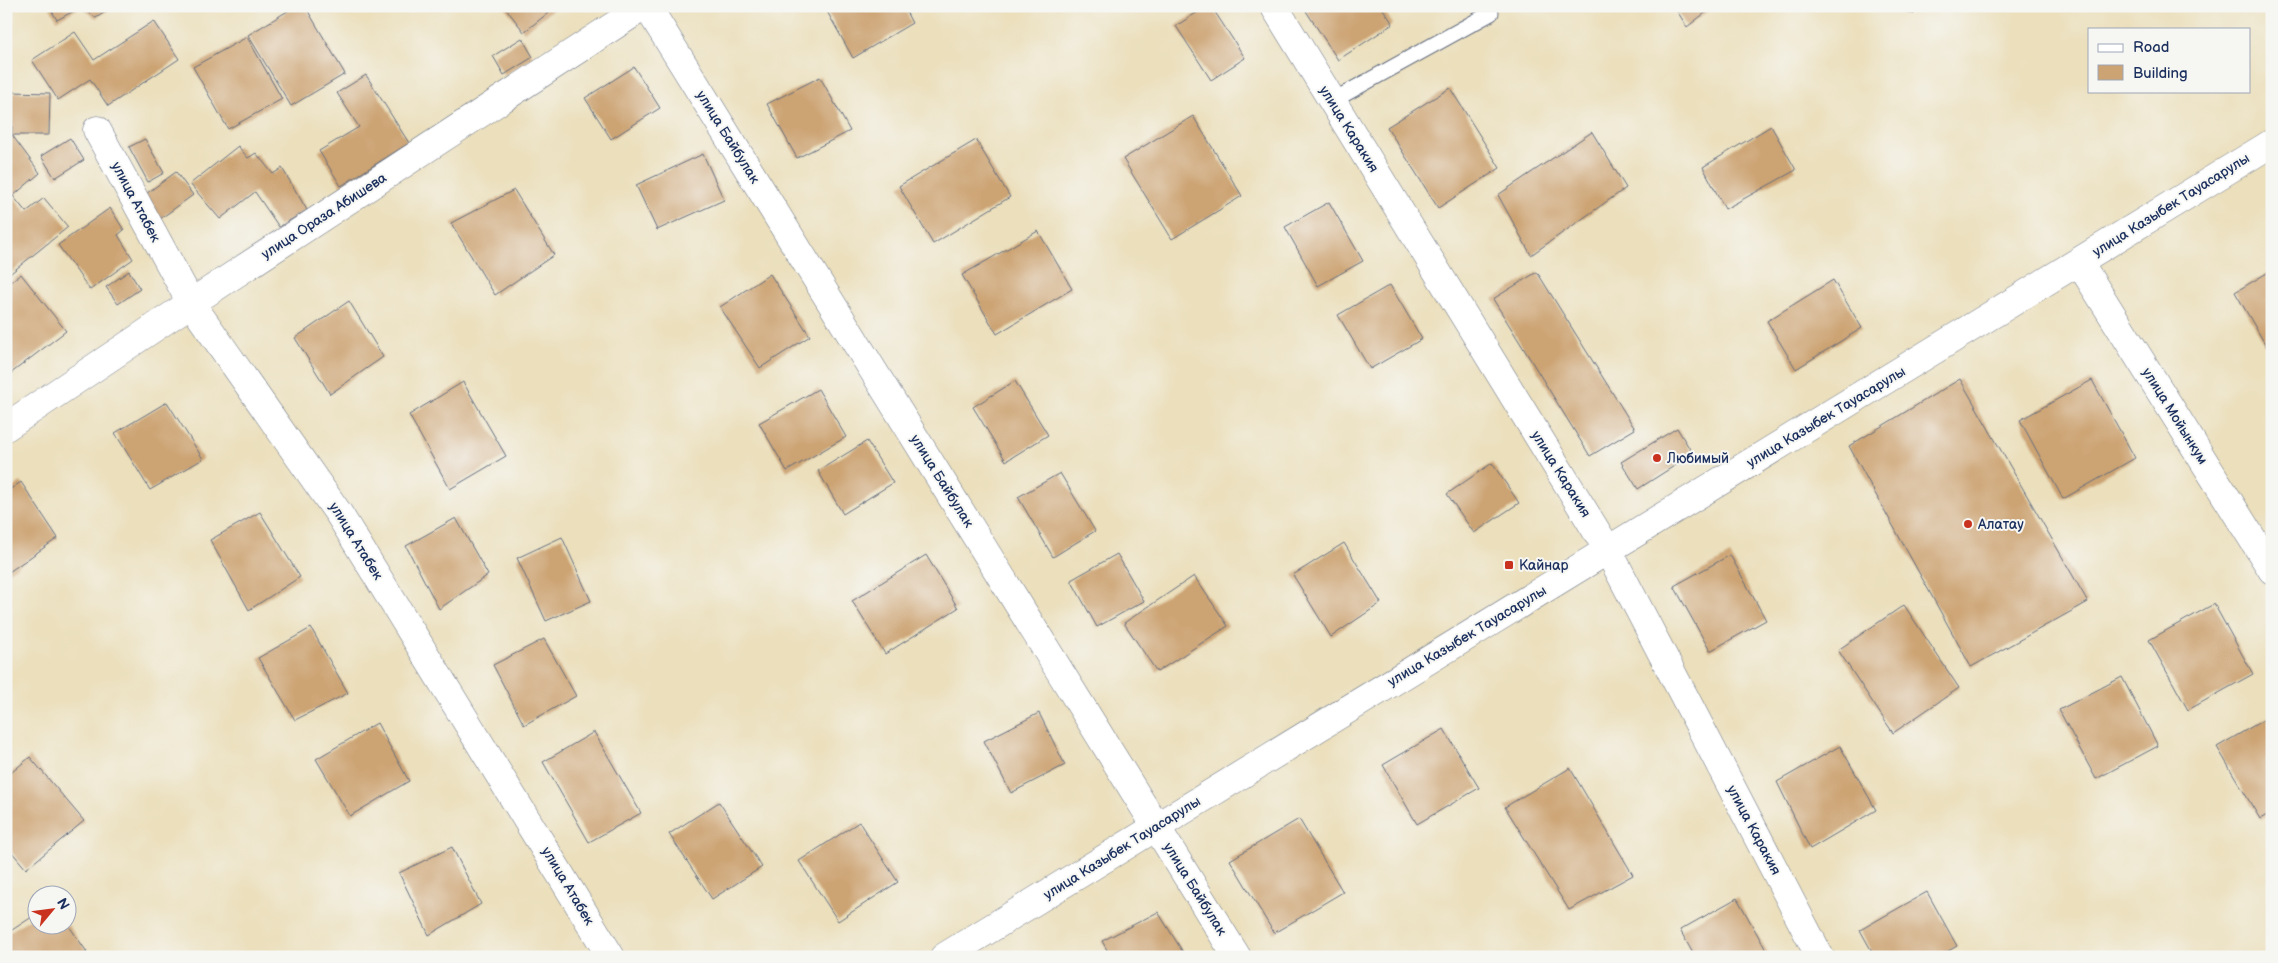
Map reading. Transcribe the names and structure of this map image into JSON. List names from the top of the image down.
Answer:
{
  "streets": {
    "street": [
      "улица Каракия",
      "улица Байбулак",
      "улица Атабек",
      "улица Казыбек Тауасарулы",
      "улица Ораза Абишева",
      "улица Мойынкум"
    ]
  },
  "crossings": [
    ["улица Каракия", "улица Казыбек Тауасарулы"],
    ["улица Байбулак", "улица Казыбек Тауасарулы"],
    ["улица Байбулак", "улица Ораза Абишева"],
    ["улица Атабек", "улица Ораза Абишева"],
    ["улица Казыбек Тауасарулы", "улица Мойынкум"]
  ],
  "places": {
    "other": ["Любимый", "Алатау"],
    "transit": ["Кайнар"]
  },
  "legend": ["Road", "Building"],
  "north": "top right"
}
